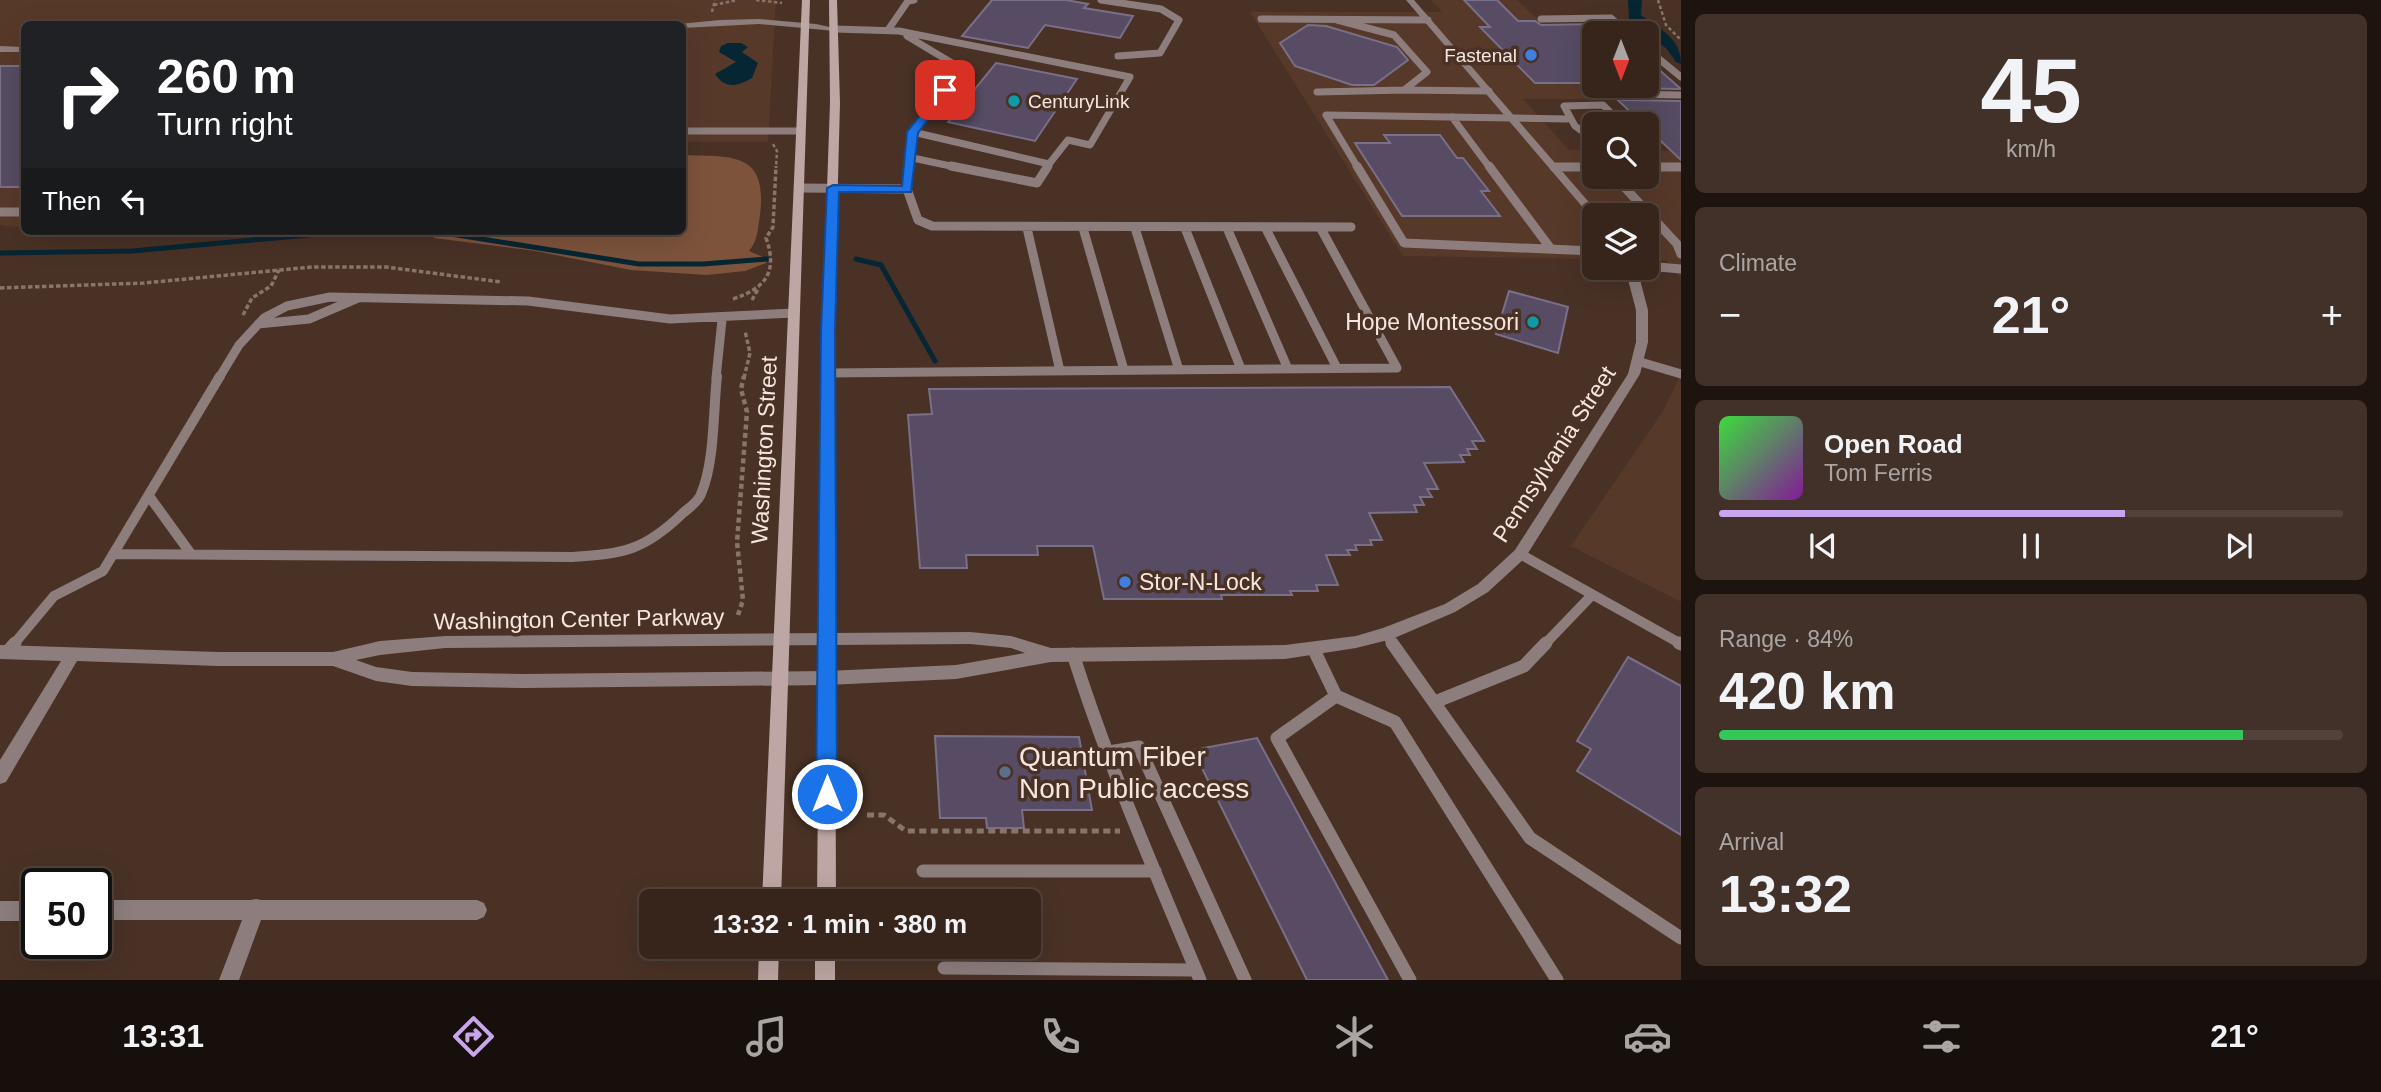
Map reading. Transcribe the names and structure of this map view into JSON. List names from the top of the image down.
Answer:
{
  "streets": {
    "main road": ["Washington Street"],
    "street": ["Pennsylvania Street", "Washington Center Parkway"]
  },
  "crossings": [
    ["Washington Street", "Pennsylvania Street"],
    ["Washington Street", "Washington Center Parkway"],
    ["Pennsylvania Street", "Washington Center Parkway"]
  ],
  "places": [
    "Fastenal",
    "CenturyLink",
    "Hope Montessori",
    "Stor-N-Lock",
    "Quantum Fiber Non Public access"
  ],
  "north": "bottom",
  "page": {
    "tile": [
      ["45", "km/h"],
      "Climate",
      ["Range · 84%", "420 km"],
      ["Arrival", "13:32"]
    ],
    "turn": ["260 m", "Turn right"],
    "then": "Then",
    "heat": ["−", "21°", "+"],
    "song": ["Open Road", "Tom Ferris"],
    "limit": "50",
    "trip": "13:32 · 1 min · 380 m",
    "tabs": ["13:31", "21°"]
  }
}
